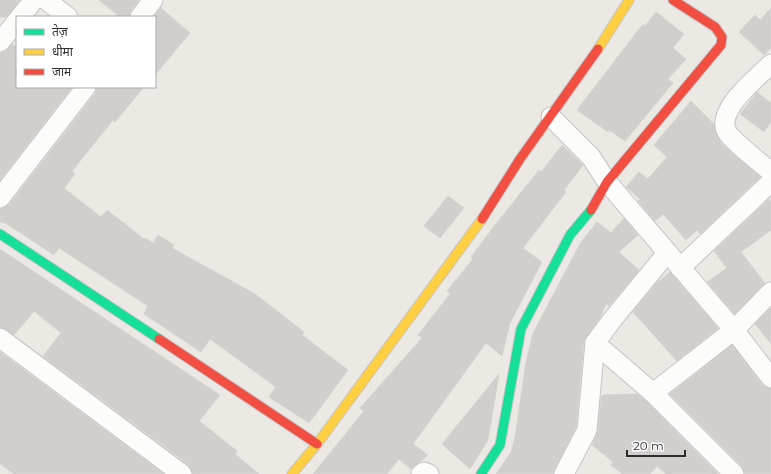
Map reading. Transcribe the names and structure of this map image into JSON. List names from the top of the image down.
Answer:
{
  "legend": ["तेज़", "धीमा", "जाम"],
  "scale_bar": "20 m"
}
